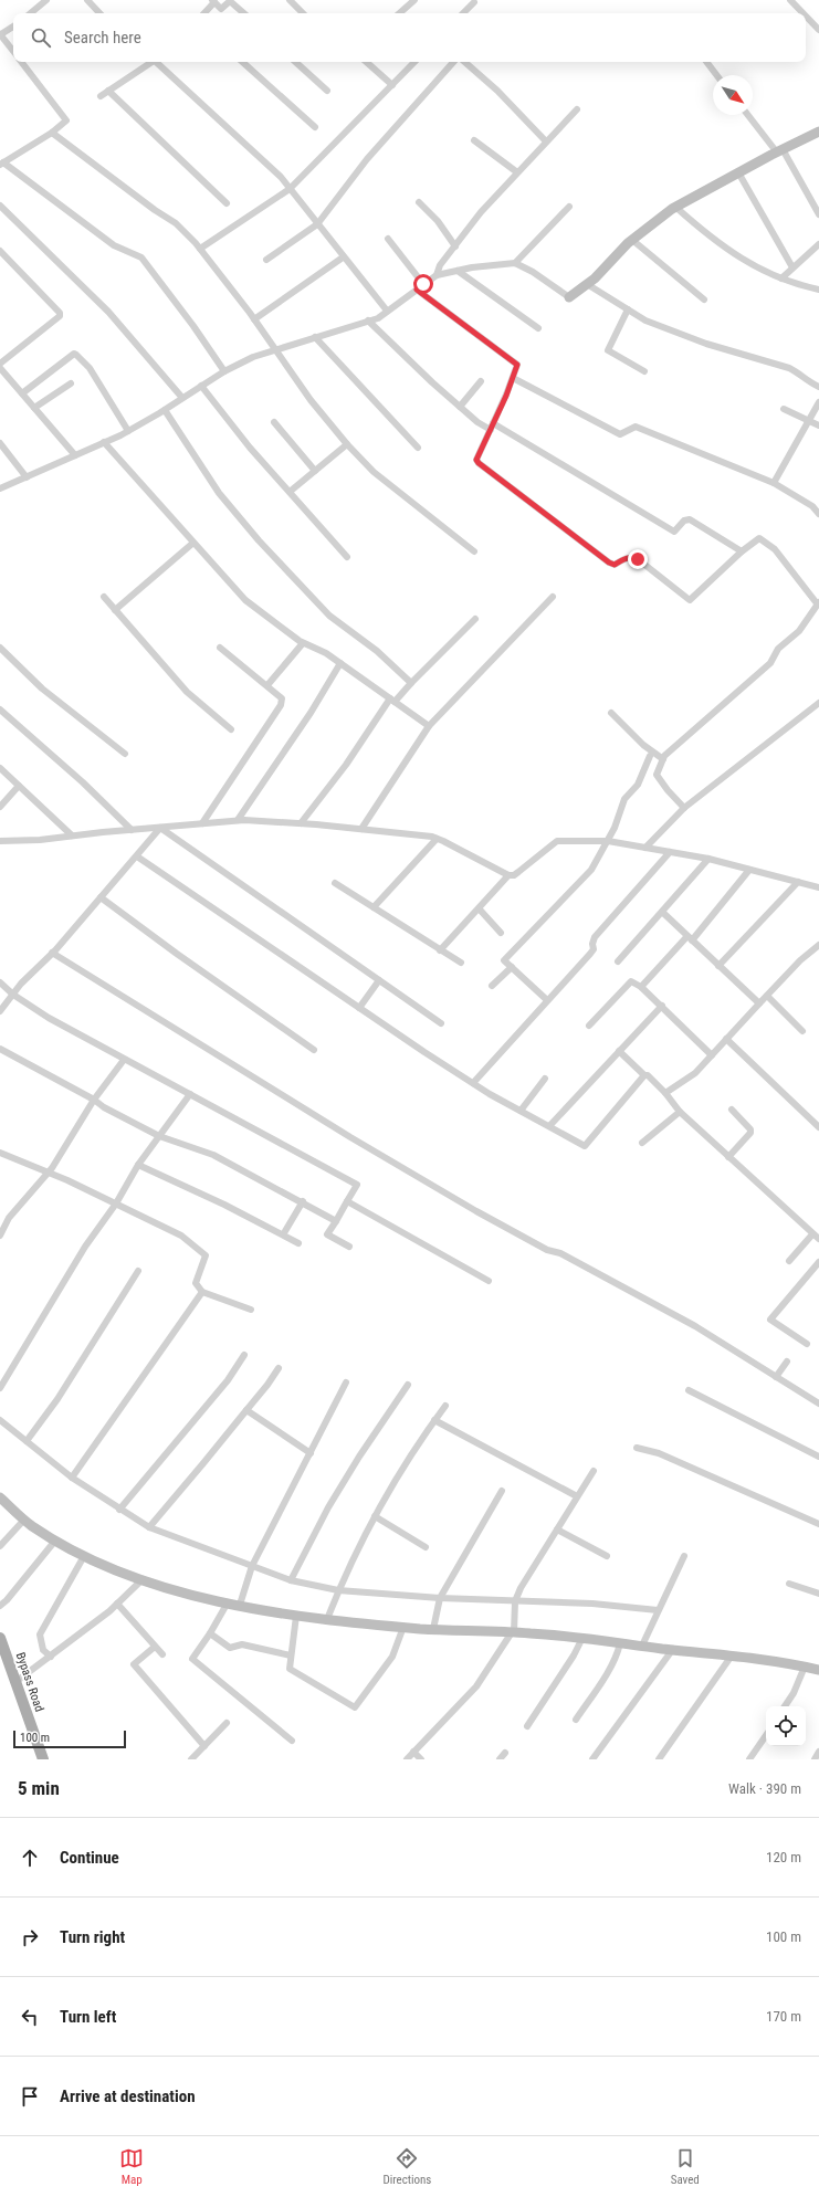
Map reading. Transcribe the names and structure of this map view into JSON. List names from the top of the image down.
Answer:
{
  "streets": {
    "main road": ["Bypass Road"]
  },
  "scale_bar": "100 m",
  "north": "bottom right",
  "page": {
    "search": "Search here",
    "scale": "100 m",
    "heading": ["5 min", "Walk · 390 m"],
    "list": [
      ["Continue", "120 m"],
      ["Turn right", "100 m"],
      ["Turn left", "170 m"],
      "Arrive at destination"
    ],
    "nav": ["Map", "Directions", "Saved"]
  }
}
